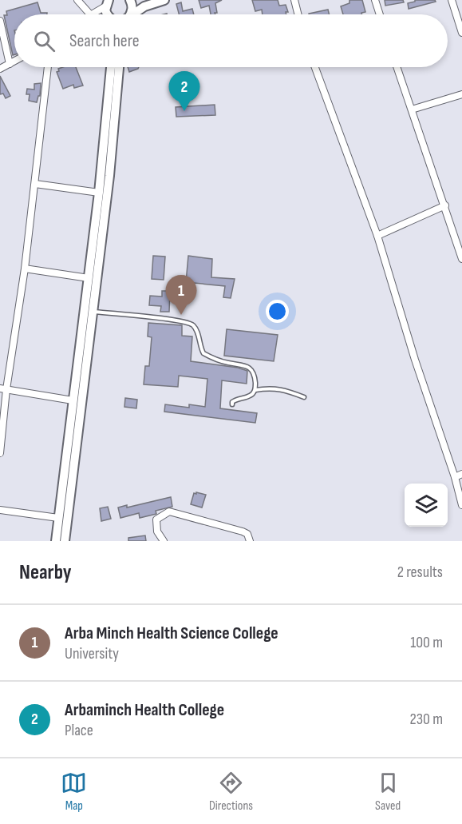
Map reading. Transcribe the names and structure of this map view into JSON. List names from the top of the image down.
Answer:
{
  "page": {
    "search": "Search here",
    "pins": ["2", "1"],
    "heading": ["Nearby", "2 results"],
    "list": [
      {
        "mark": "1",
        "name": "Arba Minch Health Science College",
        "note": "University",
        "value": "100 m"
      },
      {
        "mark": "2",
        "name": "Arbaminch Health College",
        "note": "Place",
        "value": "230 m"
      }
    ],
    "nav": ["Map", "Directions", "Saved"]
  }
}
